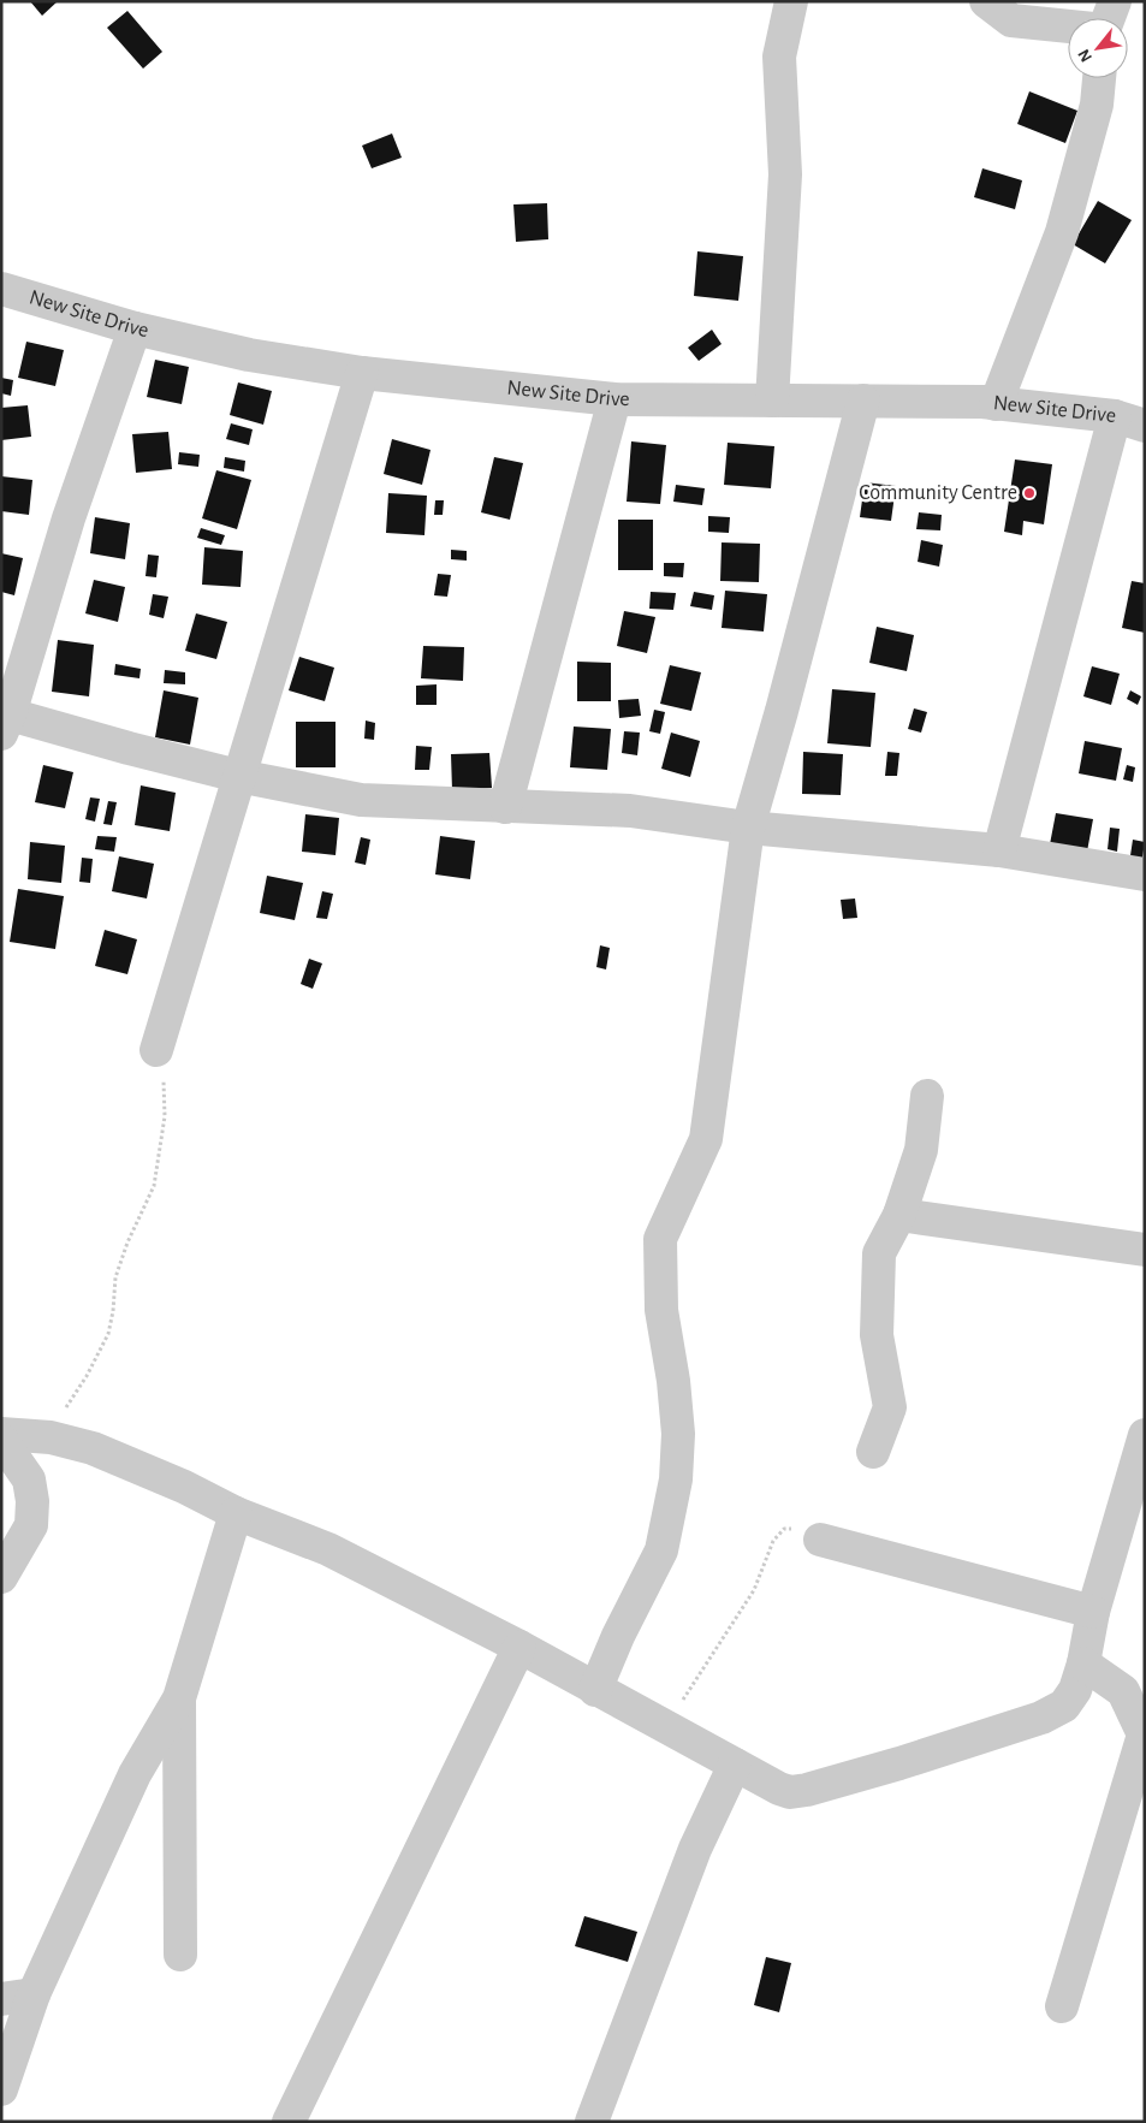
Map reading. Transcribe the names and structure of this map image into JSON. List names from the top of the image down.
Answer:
{
  "streets": {
    "street": ["New Site Drive"]
  },
  "places": ["Community Centre"],
  "north": "bottom left"
}
